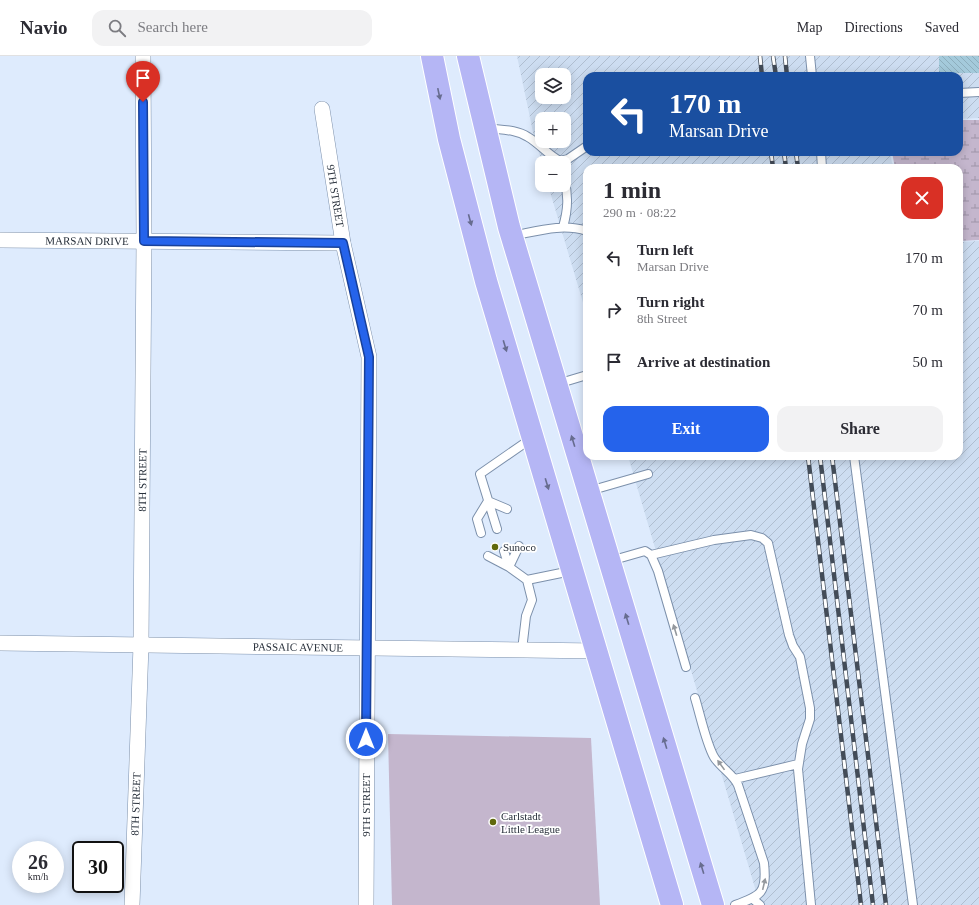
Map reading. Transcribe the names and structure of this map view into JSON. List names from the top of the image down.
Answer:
{
  "streets": {
    "street": [
      "9TH STREET",
      "MARSAN DRIVE",
      "8TH STREET",
      "PASSAIC AVENUE"
    ]
  },
  "crossings": [
    ["9TH STREET", "MARSAN DRIVE"],
    ["9TH STREET", "PASSAIC AVENUE"],
    ["MARSAN DRIVE", "8TH STREET"],
    ["8TH STREET", "PASSAIC AVENUE"]
  ],
  "places": ["Sunoco", "Carlstadt Little League"],
  "page": {
    "header": "Navio",
    "search": "Search here",
    "nav": ["Map", "Directions", "Saved"],
    "map_buttons": ["+", "−"],
    "turn": ["170 m", "Marsan Drive"],
    "heading": ["1 min", "290 m · 08:22"],
    "list": [
      {
        "name": "Turn left",
        "note": "Marsan Drive",
        "value": "170 m"
      },
      {
        "name": "Turn right",
        "note": "8th Street",
        "value": "70 m"
      },
      {
        "name": "Arrive at destination",
        "value": "50 m"
      }
    ],
    "buttons": ["Exit", "Share"],
    "speed": "26 km/h",
    "limit": "30"
  }
}
